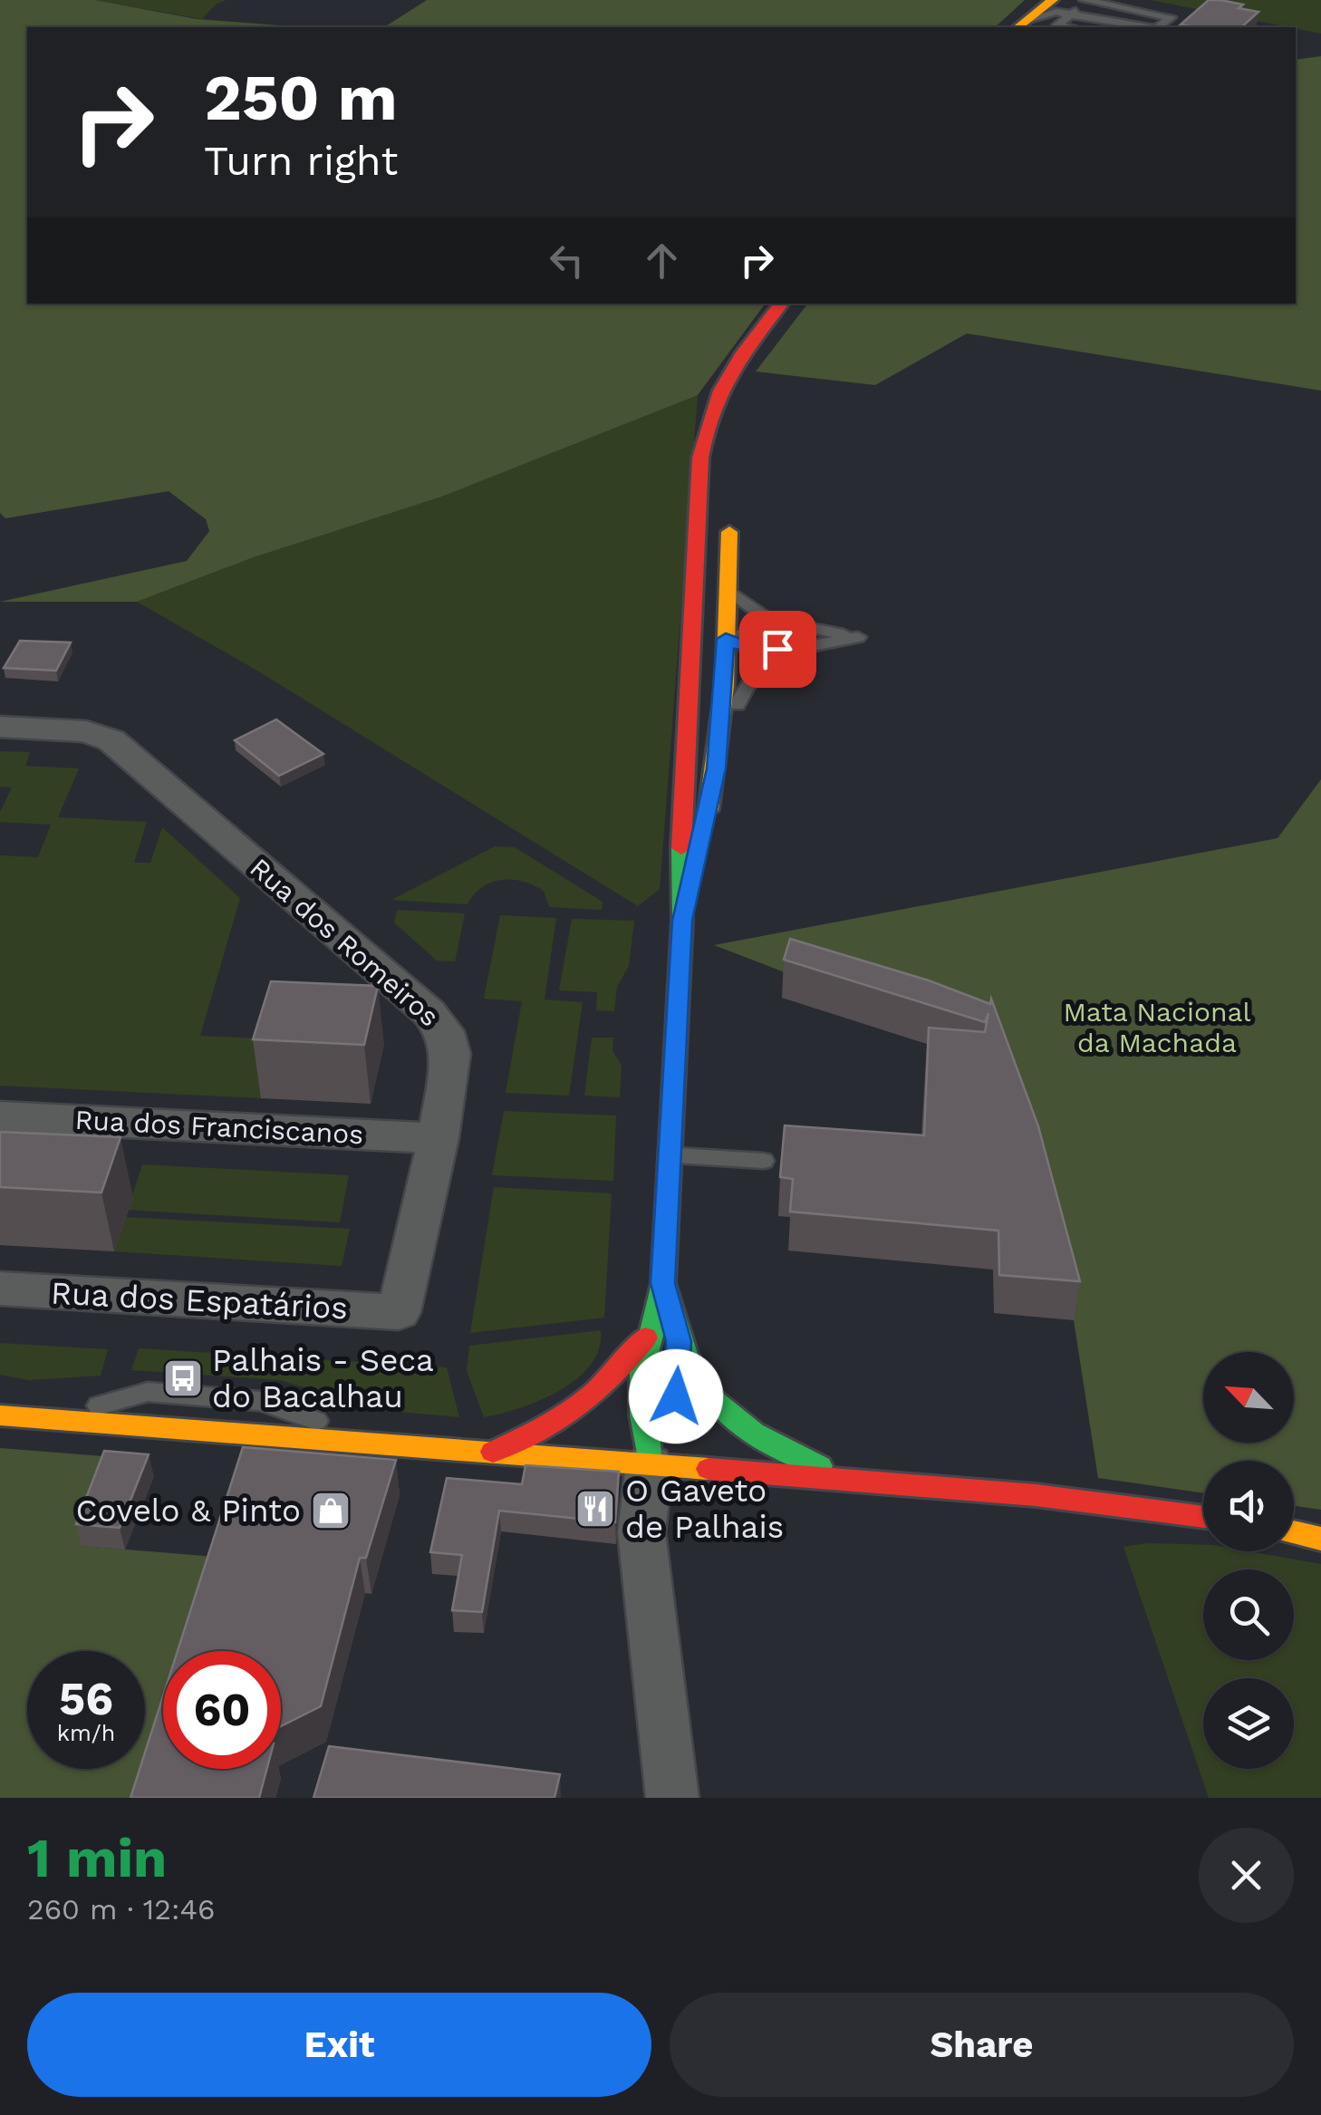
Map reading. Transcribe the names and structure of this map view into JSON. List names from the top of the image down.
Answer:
{
  "streets": {
    "street": ["Rua dos Romeiros", "Rua dos Franciscanos", "Rua dos Espatários"]
  },
  "crossings": [
    ["Rua dos Romeiros", "Rua dos Franciscanos"],
    ["Rua dos Romeiros", "Rua dos Espatários"]
  ],
  "parks": ["Mata Nacional da Machada"],
  "places": {
    "bus stop": ["Palhais - Seca do Bacalhau"],
    "restaurant": ["O Gaveto de Palhais"],
    "shop": ["Covelo & Pinto"]
  },
  "north": "top left",
  "page": {
    "turn": ["250 m", "Turn right"],
    "speed": "56 km/h",
    "limit": "60",
    "heading": ["1 min", "260 m · 12:46"],
    "buttons": ["Exit", "Share"]
  }
}
